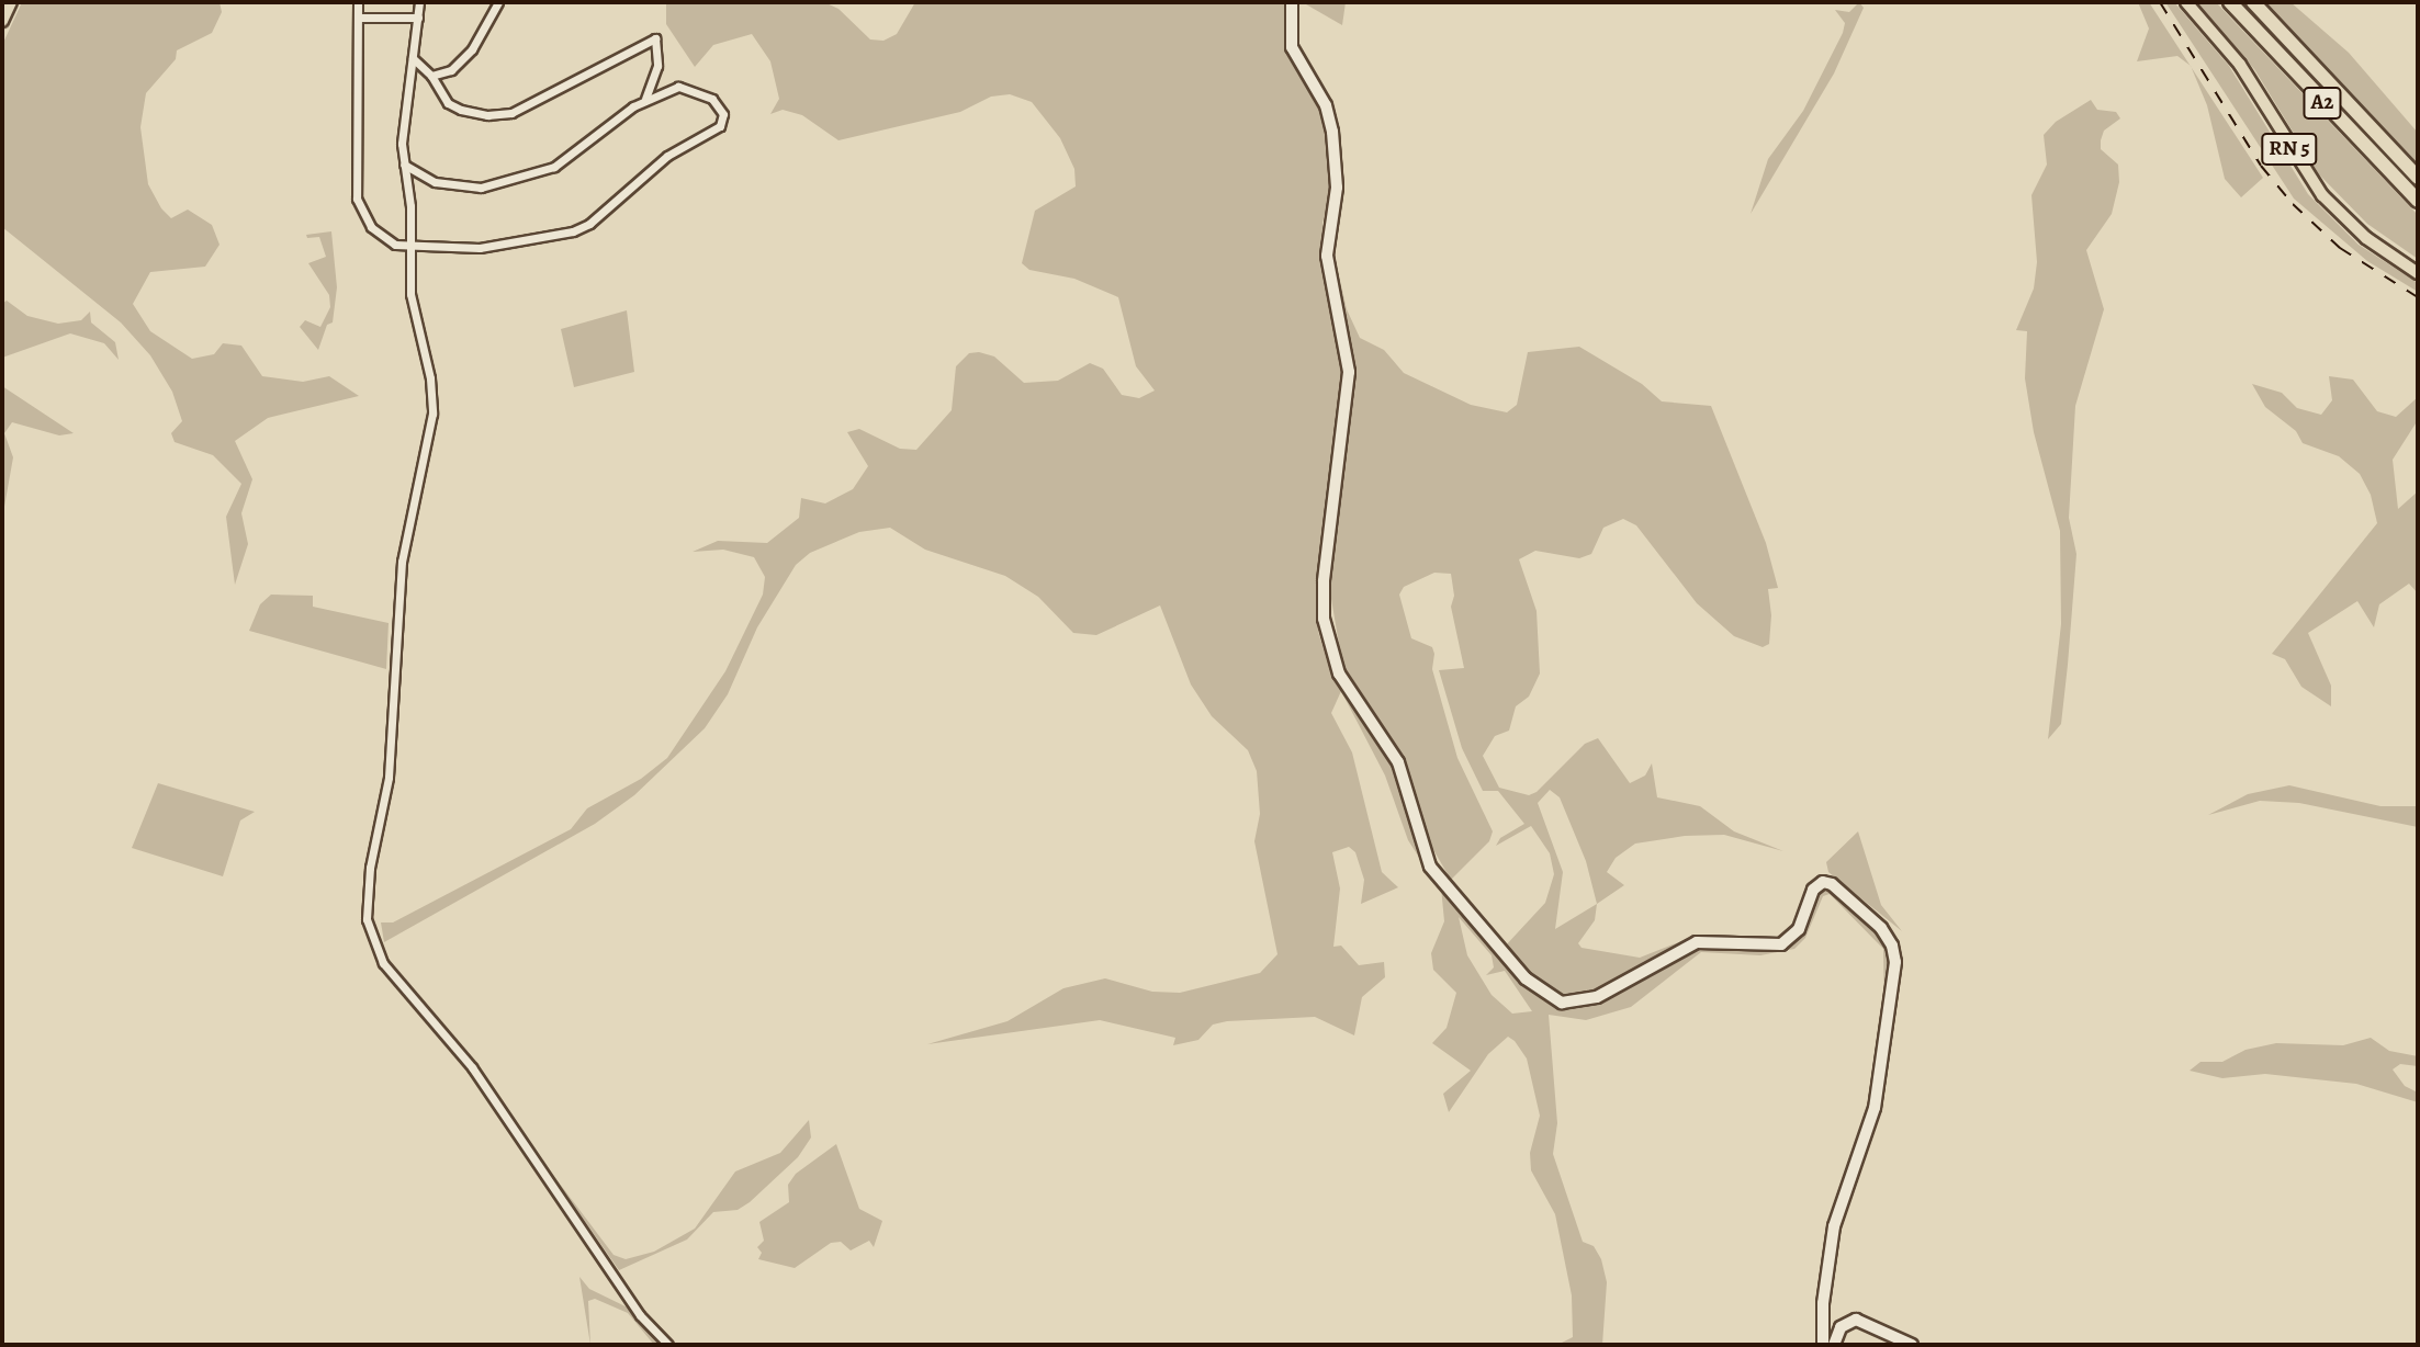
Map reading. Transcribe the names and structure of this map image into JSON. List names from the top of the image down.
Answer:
{
  "streets": {
    "highway": ["A2"],
    "main road": ["RN 5"]
  }
}
